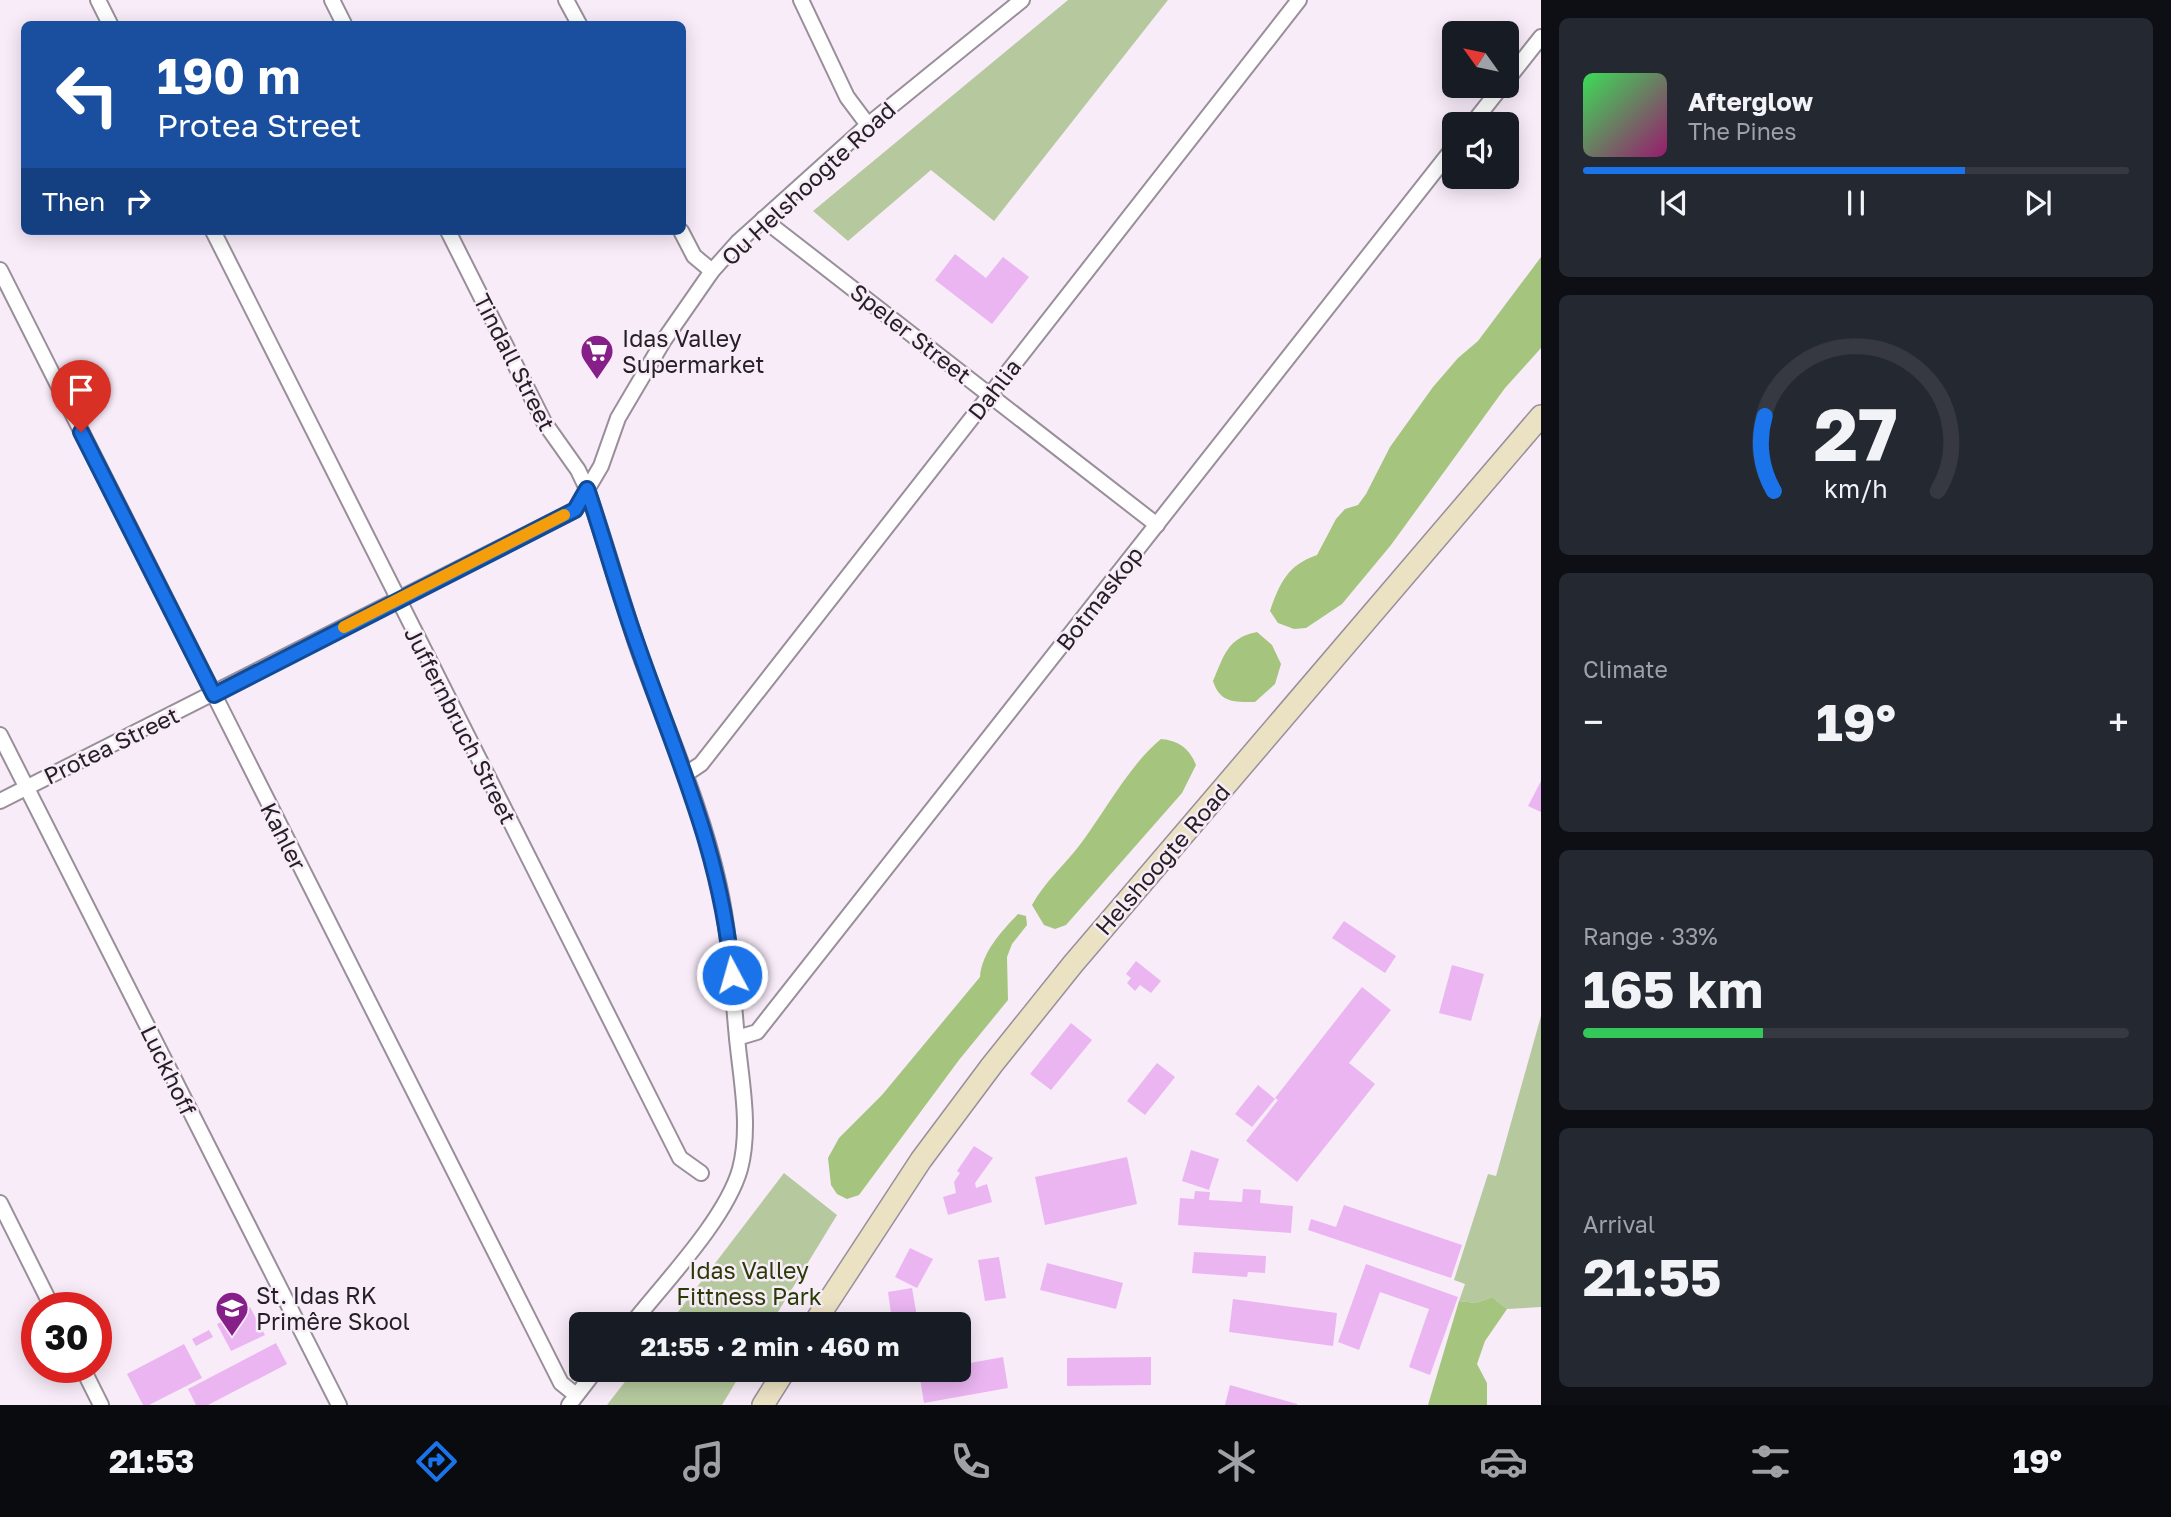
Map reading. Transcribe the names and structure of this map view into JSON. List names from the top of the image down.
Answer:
{
  "streets": {
    "main road": ["Helshoogte Road"],
    "street": [
      "Ou Helshoogte Road",
      "Speler Street",
      "Tindall Street",
      "Dahlia",
      "Botmaskop",
      "Juffernbruch Street",
      "Protea Street",
      "Kahler",
      "Luckhoff"
    ]
  },
  "crossings": [
    ["Ou Helshoogte Road", "Speler Street"],
    ["Ou Helshoogte Road", "Tindall Street"],
    ["Ou Helshoogte Road", "Protea Street"],
    ["Speler Street", "Dahlia"],
    ["Speler Street", "Botmaskop"],
    ["Tindall Street", "Protea Street"],
    ["Juffernbruch Street", "Protea Street"],
    ["Protea Street", "Kahler"],
    ["Protea Street", "Luckhoff"]
  ],
  "parks": ["Idas Valley Fittness Park"],
  "places": {
    "supermarket": ["Idas Valley Supermarket"],
    "school or university": ["St. Idas RK Primêre Skool"]
  },
  "north": "top left",
  "page": {
    "turn": ["190 m", "Protea Street"],
    "song": ["Afterglow", "The Pines"],
    "then": "Then",
    "tile": [
      "Climate",
      ["Range · 33%", "165 km"],
      ["Arrival", "21:55"]
    ],
    "heat": ["−", "19°", "+"],
    "limit": "30",
    "trip": "21:55 · 2 min · 460 m",
    "tabs": ["21:53", "19°"],
    "gauge": ["27", "km/h"]
  }
}
